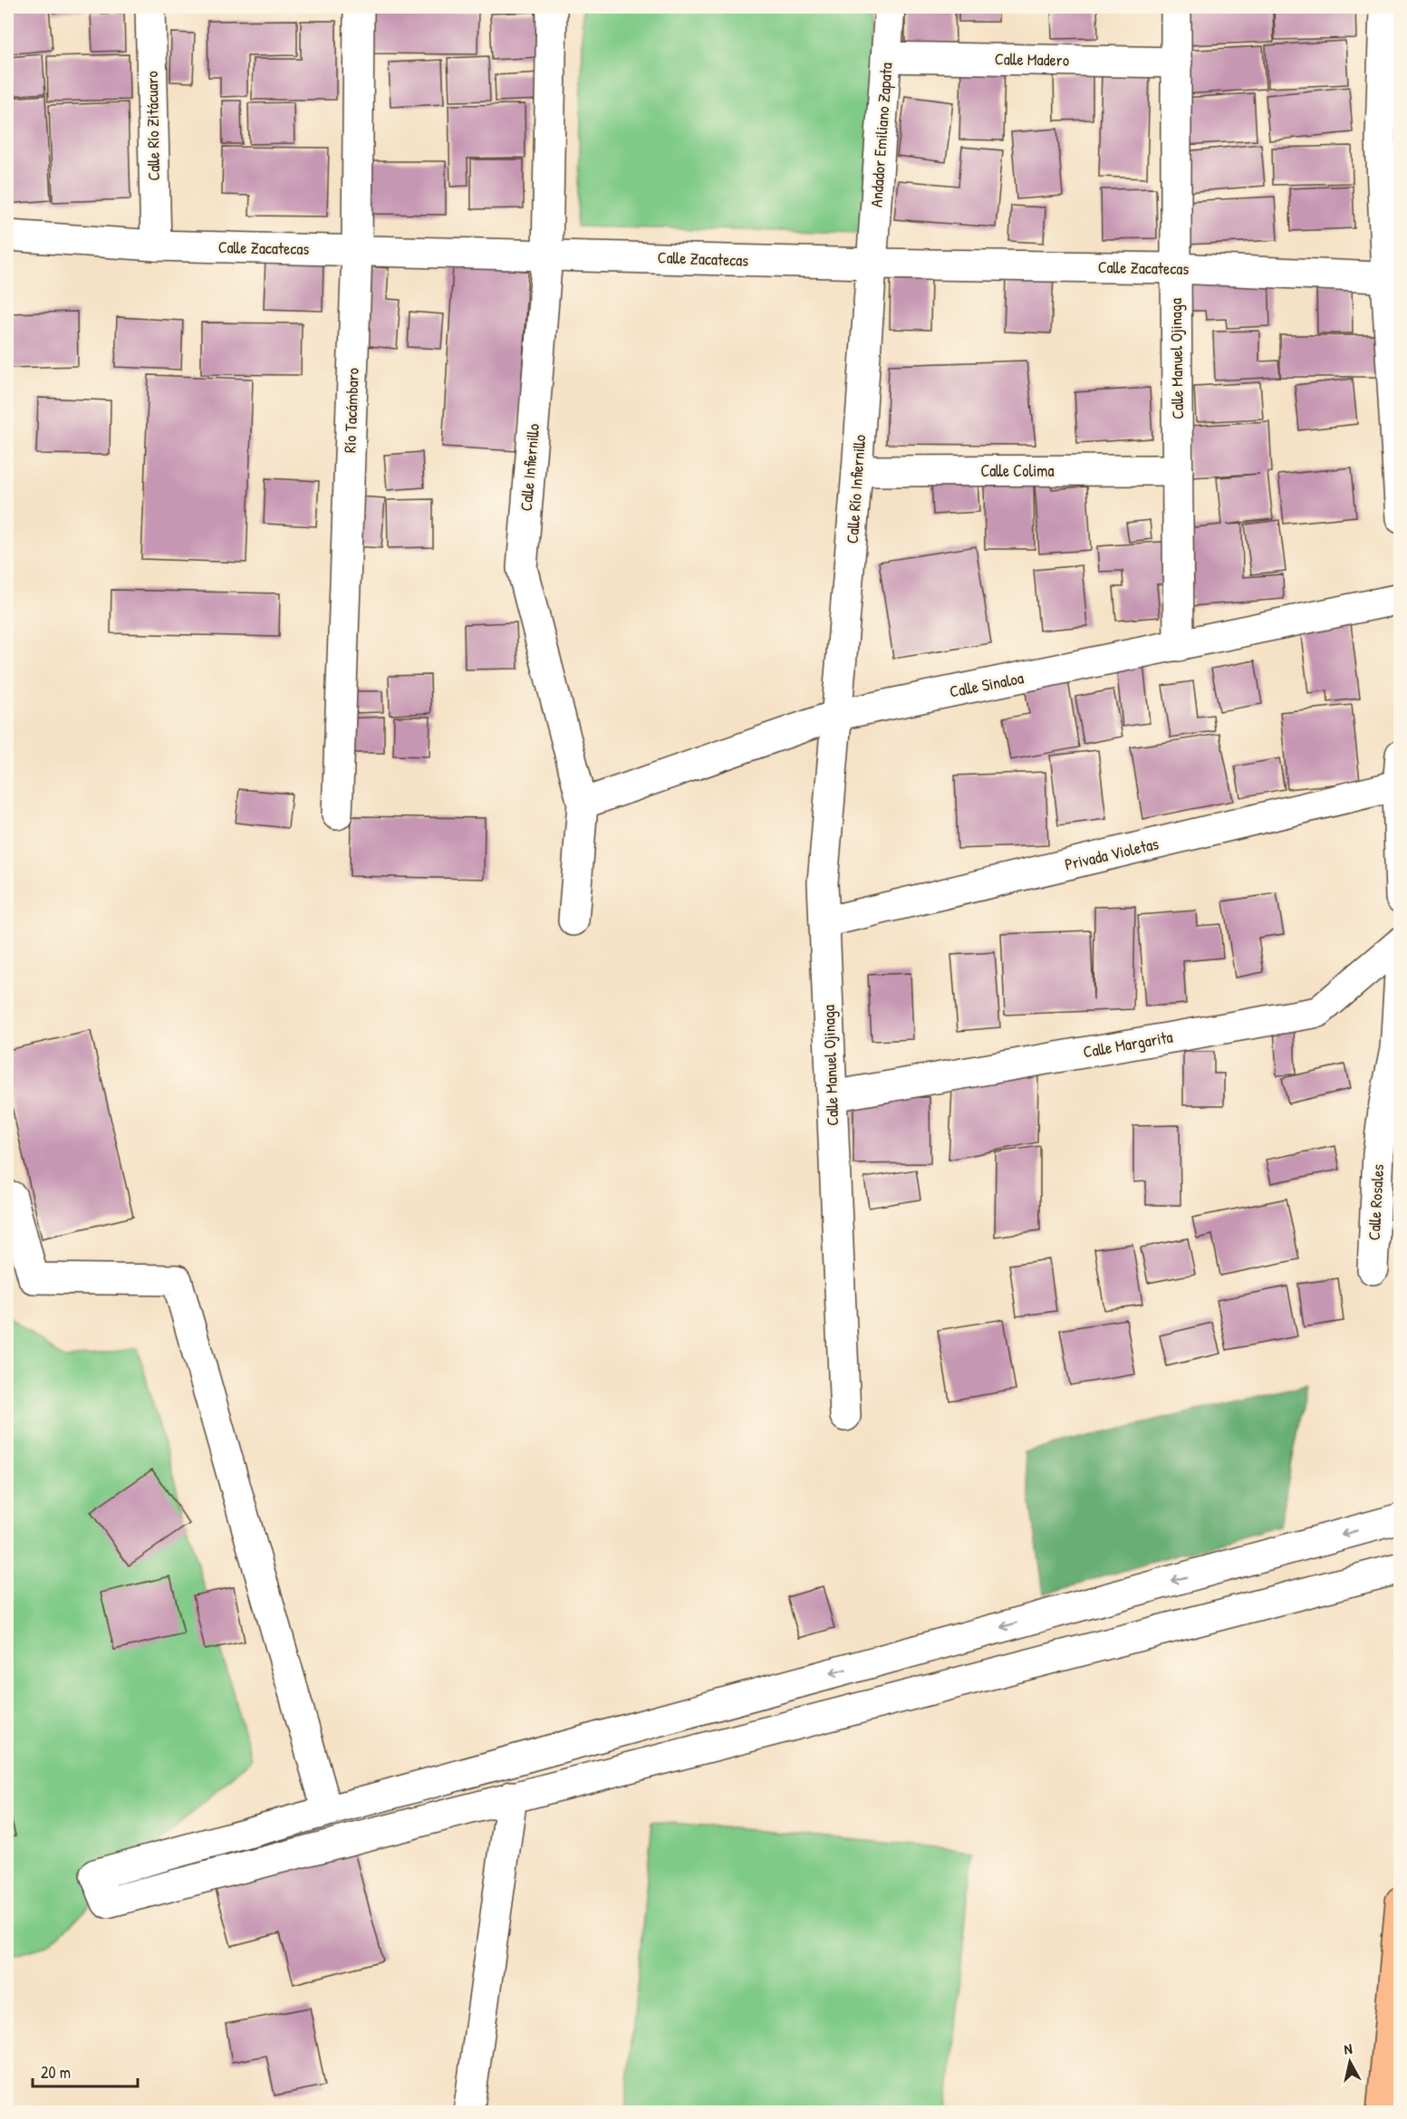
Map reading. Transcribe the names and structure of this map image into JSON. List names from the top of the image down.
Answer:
{
  "streets": {
    "street": [
      "Calle Madero",
      "Calle Río Zitácuaro",
      "Andador Emiliano Zapata",
      "Calle Zacatecas",
      "Calle Manuel Ojinaga",
      "Río Tacámbaro",
      "Calle Infiernillo",
      "Calle Colima",
      "Calle Río Infiernillo",
      "Calle Sinaloa",
      "Privada Violetas",
      "Calle Margarita",
      "Calle Rosales"
    ]
  },
  "crossings": [
    ["Calle Madero", "Andador Emiliano Zapata"],
    ["Calle Madero", "Calle Manuel Ojinaga"],
    ["Calle Río Zitácuaro", "Calle Zacatecas"],
    ["Andador Emiliano Zapata", "Calle Zacatecas"],
    ["Andador Emiliano Zapata", "Calle Río Infiernillo"],
    ["Calle Zacatecas", "Calle Manuel Ojinaga"],
    ["Calle Zacatecas", "Río Tacámbaro"],
    ["Calle Zacatecas", "Calle Infiernillo"],
    ["Calle Zacatecas", "Calle Río Infiernillo"],
    ["Calle Manuel Ojinaga", "Calle Colima"],
    ["Calle Manuel Ojinaga", "Calle Río Infiernillo"],
    ["Calle Manuel Ojinaga", "Calle Sinaloa"],
    ["Calle Manuel Ojinaga", "Privada Violetas"],
    ["Calle Manuel Ojinaga", "Calle Margarita"],
    ["Calle Infiernillo", "Calle Sinaloa"],
    ["Calle Colima", "Calle Río Infiernillo"],
    ["Calle Río Infiernillo", "Calle Sinaloa"]
  ],
  "scale_bar": "20 m",
  "north": "top"
}
